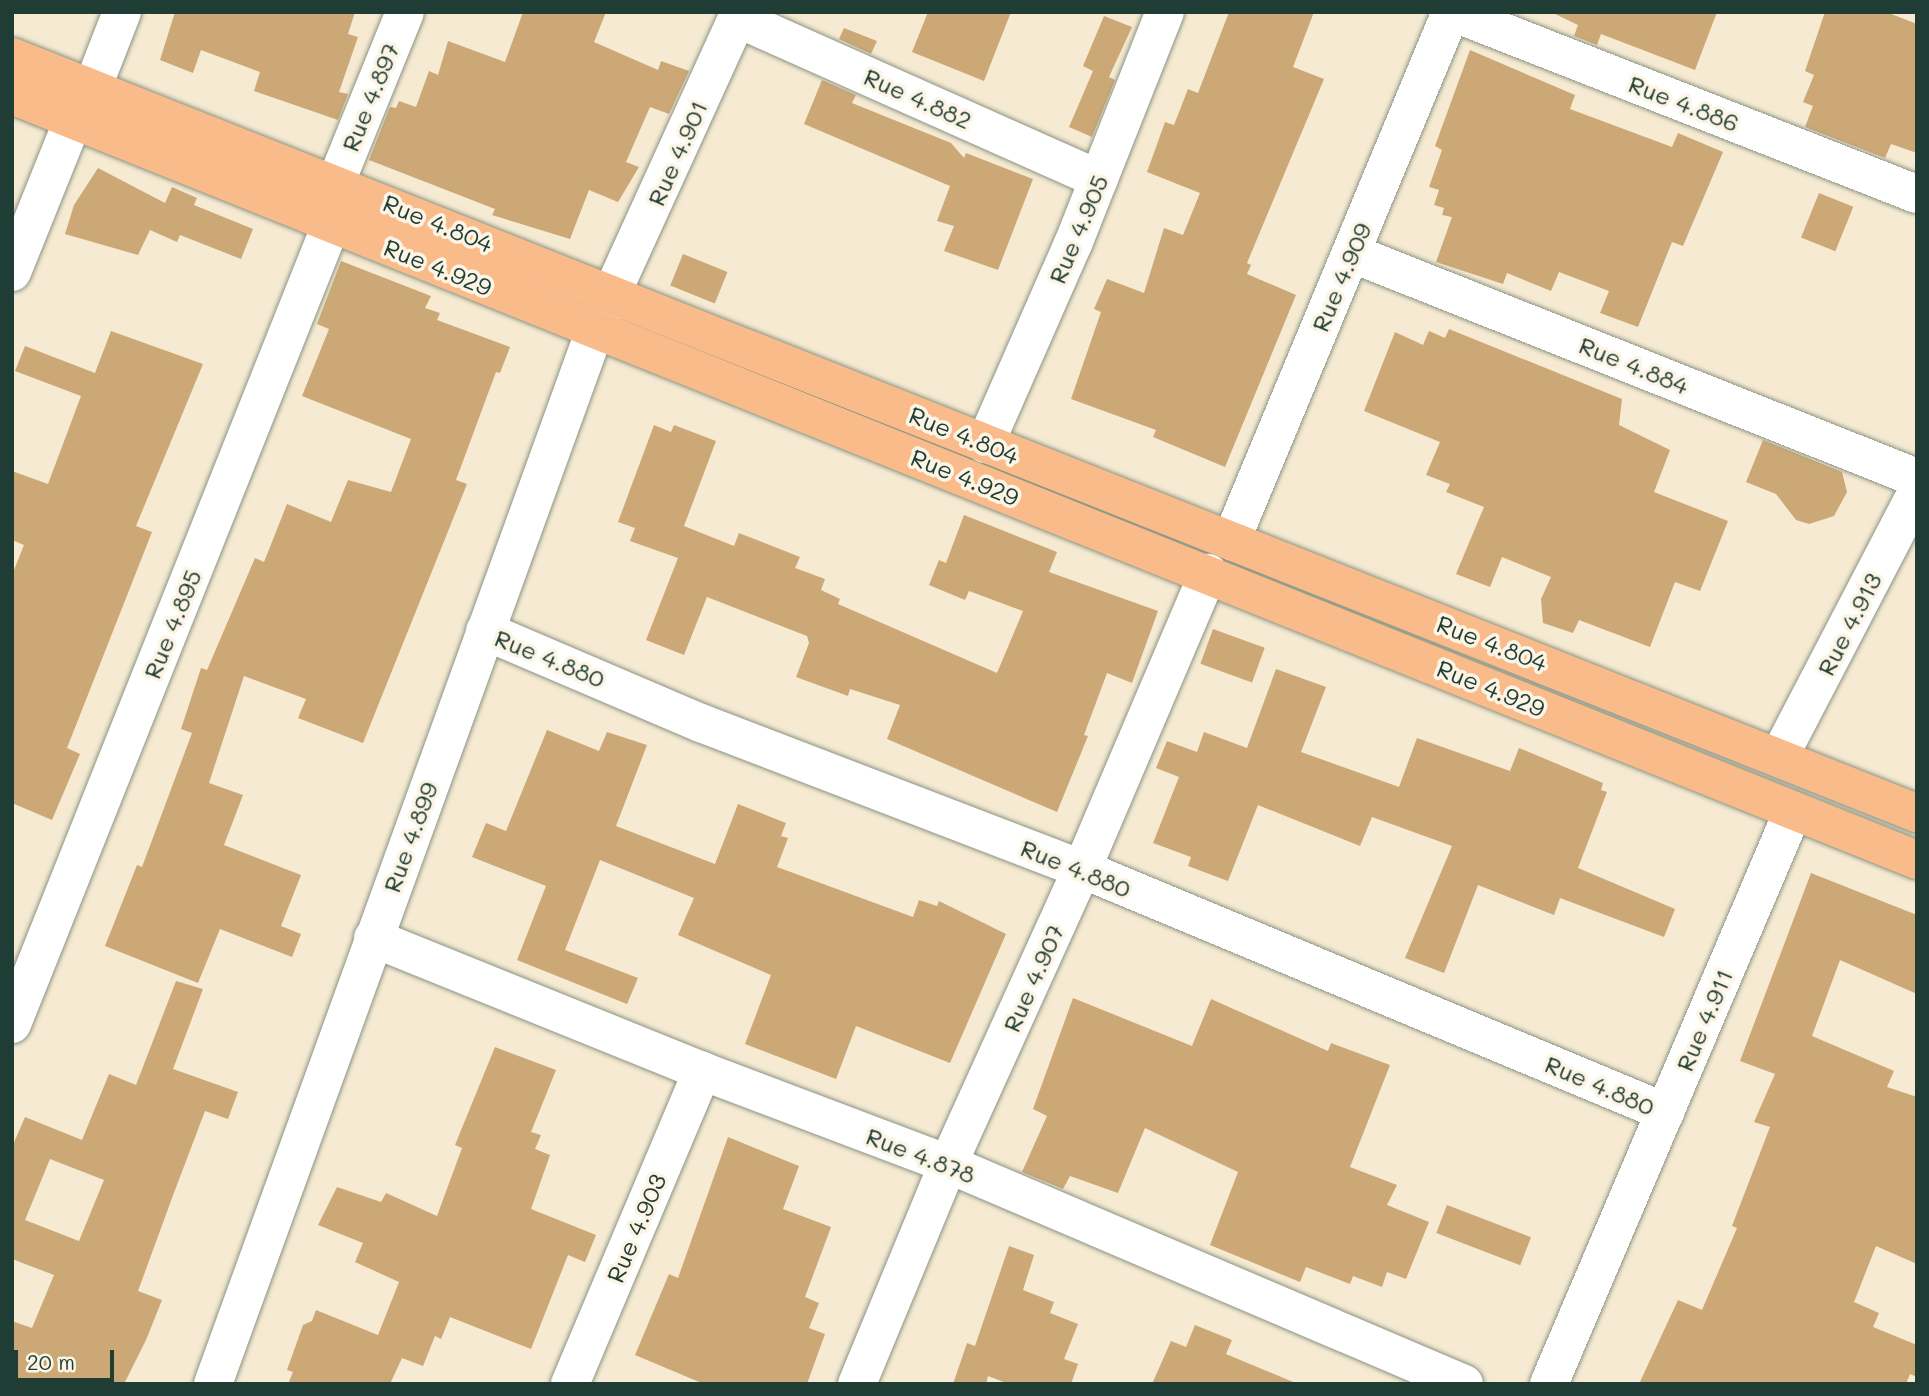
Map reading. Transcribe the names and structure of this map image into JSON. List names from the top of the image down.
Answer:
{
  "streets": {
    "main road": ["Rue 4.804", "Rue 4.929"],
    "street": [
      "Rue 4.897",
      "Rue 4.882",
      "Rue 4.886",
      "Rue 4.901",
      "Rue 4.905",
      "Rue 4.909",
      "Rue 4.884",
      "Rue 4.895",
      "Rue 4.913",
      "Rue 4.880",
      "Rue 4.899",
      "Rue 4.907",
      "Rue 4.911",
      "Rue 4.878",
      "Rue 4.903"
    ]
  },
  "crossings": [
    ["Rue 4.897", "Rue 4.804"],
    ["Rue 4.882", "Rue 4.901"],
    ["Rue 4.882", "Rue 4.905"],
    ["Rue 4.886", "Rue 4.909"],
    ["Rue 4.901", "Rue 4.804"],
    ["Rue 4.901", "Rue 4.899"],
    ["Rue 4.804", "Rue 4.905"],
    ["Rue 4.804", "Rue 4.929"],
    ["Rue 4.804", "Rue 4.909"],
    ["Rue 4.804", "Rue 4.913"],
    ["Rue 4.804", "Rue 4.899"],
    ["Rue 4.929", "Rue 4.895"],
    ["Rue 4.929", "Rue 4.899"],
    ["Rue 4.929", "Rue 4.907"],
    ["Rue 4.929", "Rue 4.911"],
    ["Rue 4.909", "Rue 4.884"],
    ["Rue 4.880", "Rue 4.899"],
    ["Rue 4.880", "Rue 4.907"],
    ["Rue 4.880", "Rue 4.911"],
    ["Rue 4.899", "Rue 4.878"],
    ["Rue 4.907", "Rue 4.878"],
    ["Rue 4.878", "Rue 4.903"]
  ],
  "scale_bar": "20 m"
}
